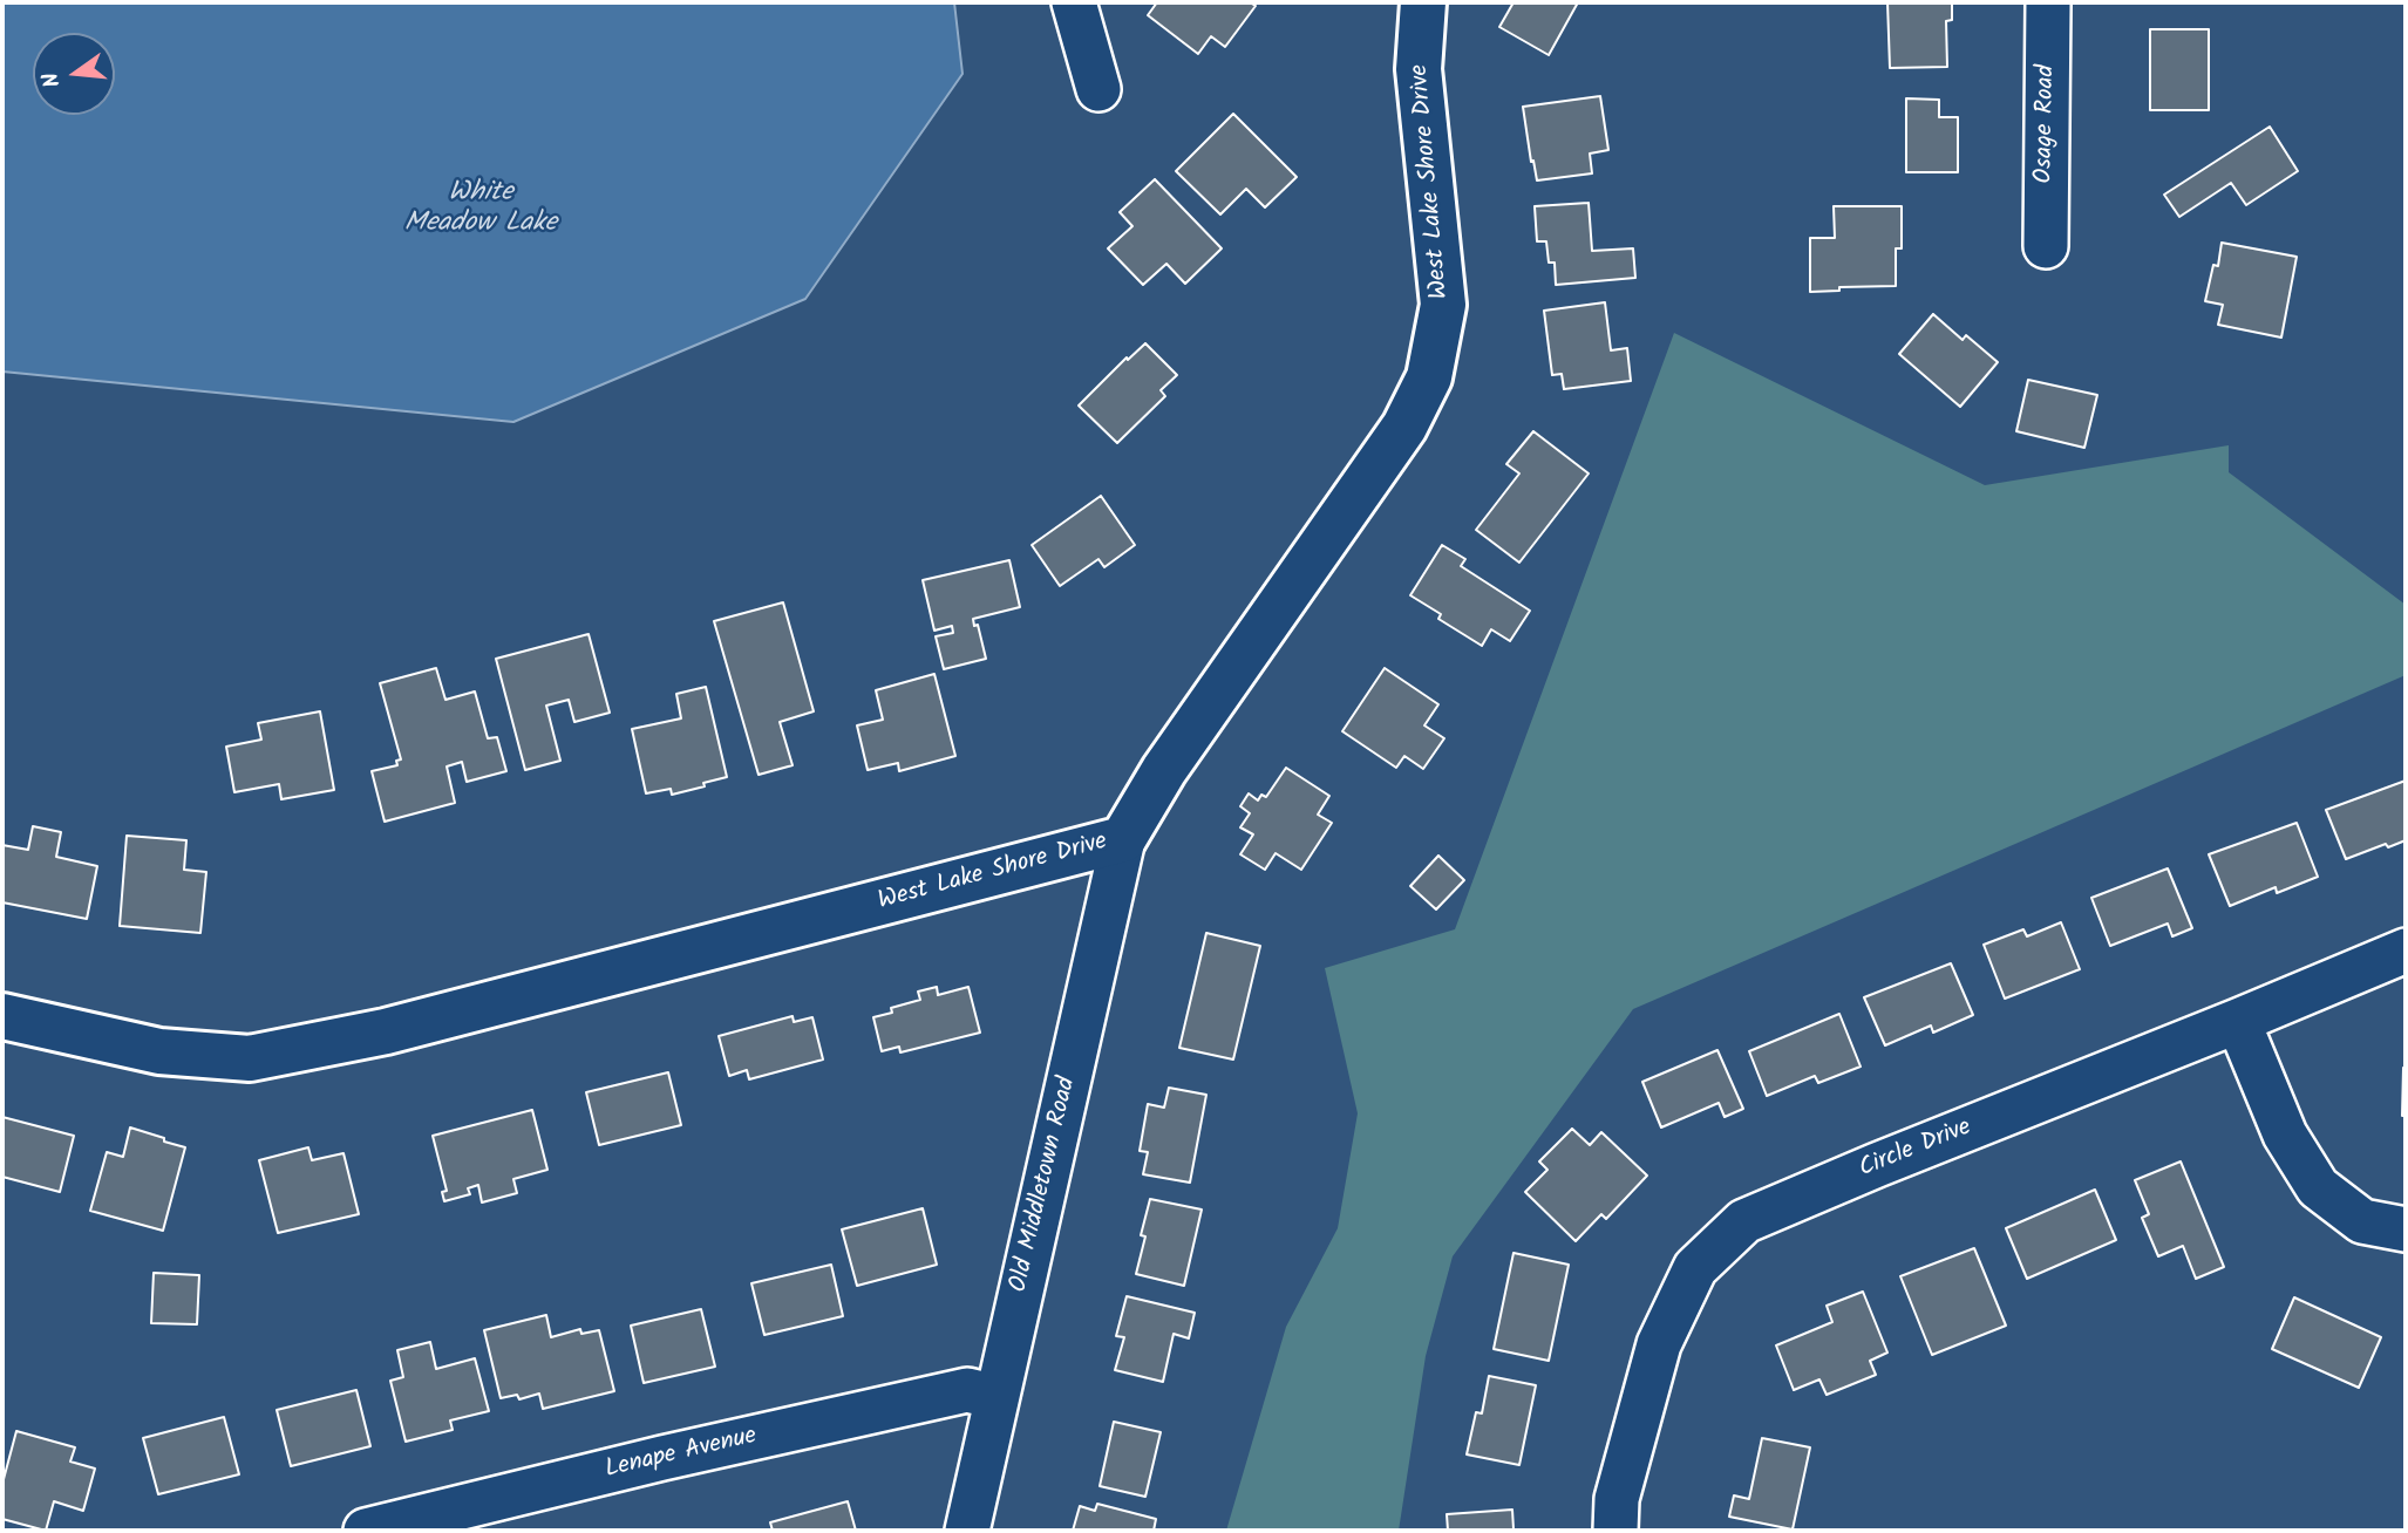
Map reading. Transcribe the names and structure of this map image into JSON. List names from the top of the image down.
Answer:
{
  "streets": {
    "street": [
      "Osage Road",
      "West Lake Shore Drive",
      "Circle Drive",
      "Old Middletown Road",
      "Lenape Avenue"
    ]
  },
  "crossings": [
    ["West Lake Shore Drive", "Old Middletown Road"],
    ["Old Middletown Road", "Lenape Avenue"]
  ],
  "water": ["White Meadow Lake"],
  "north": "left"
}
